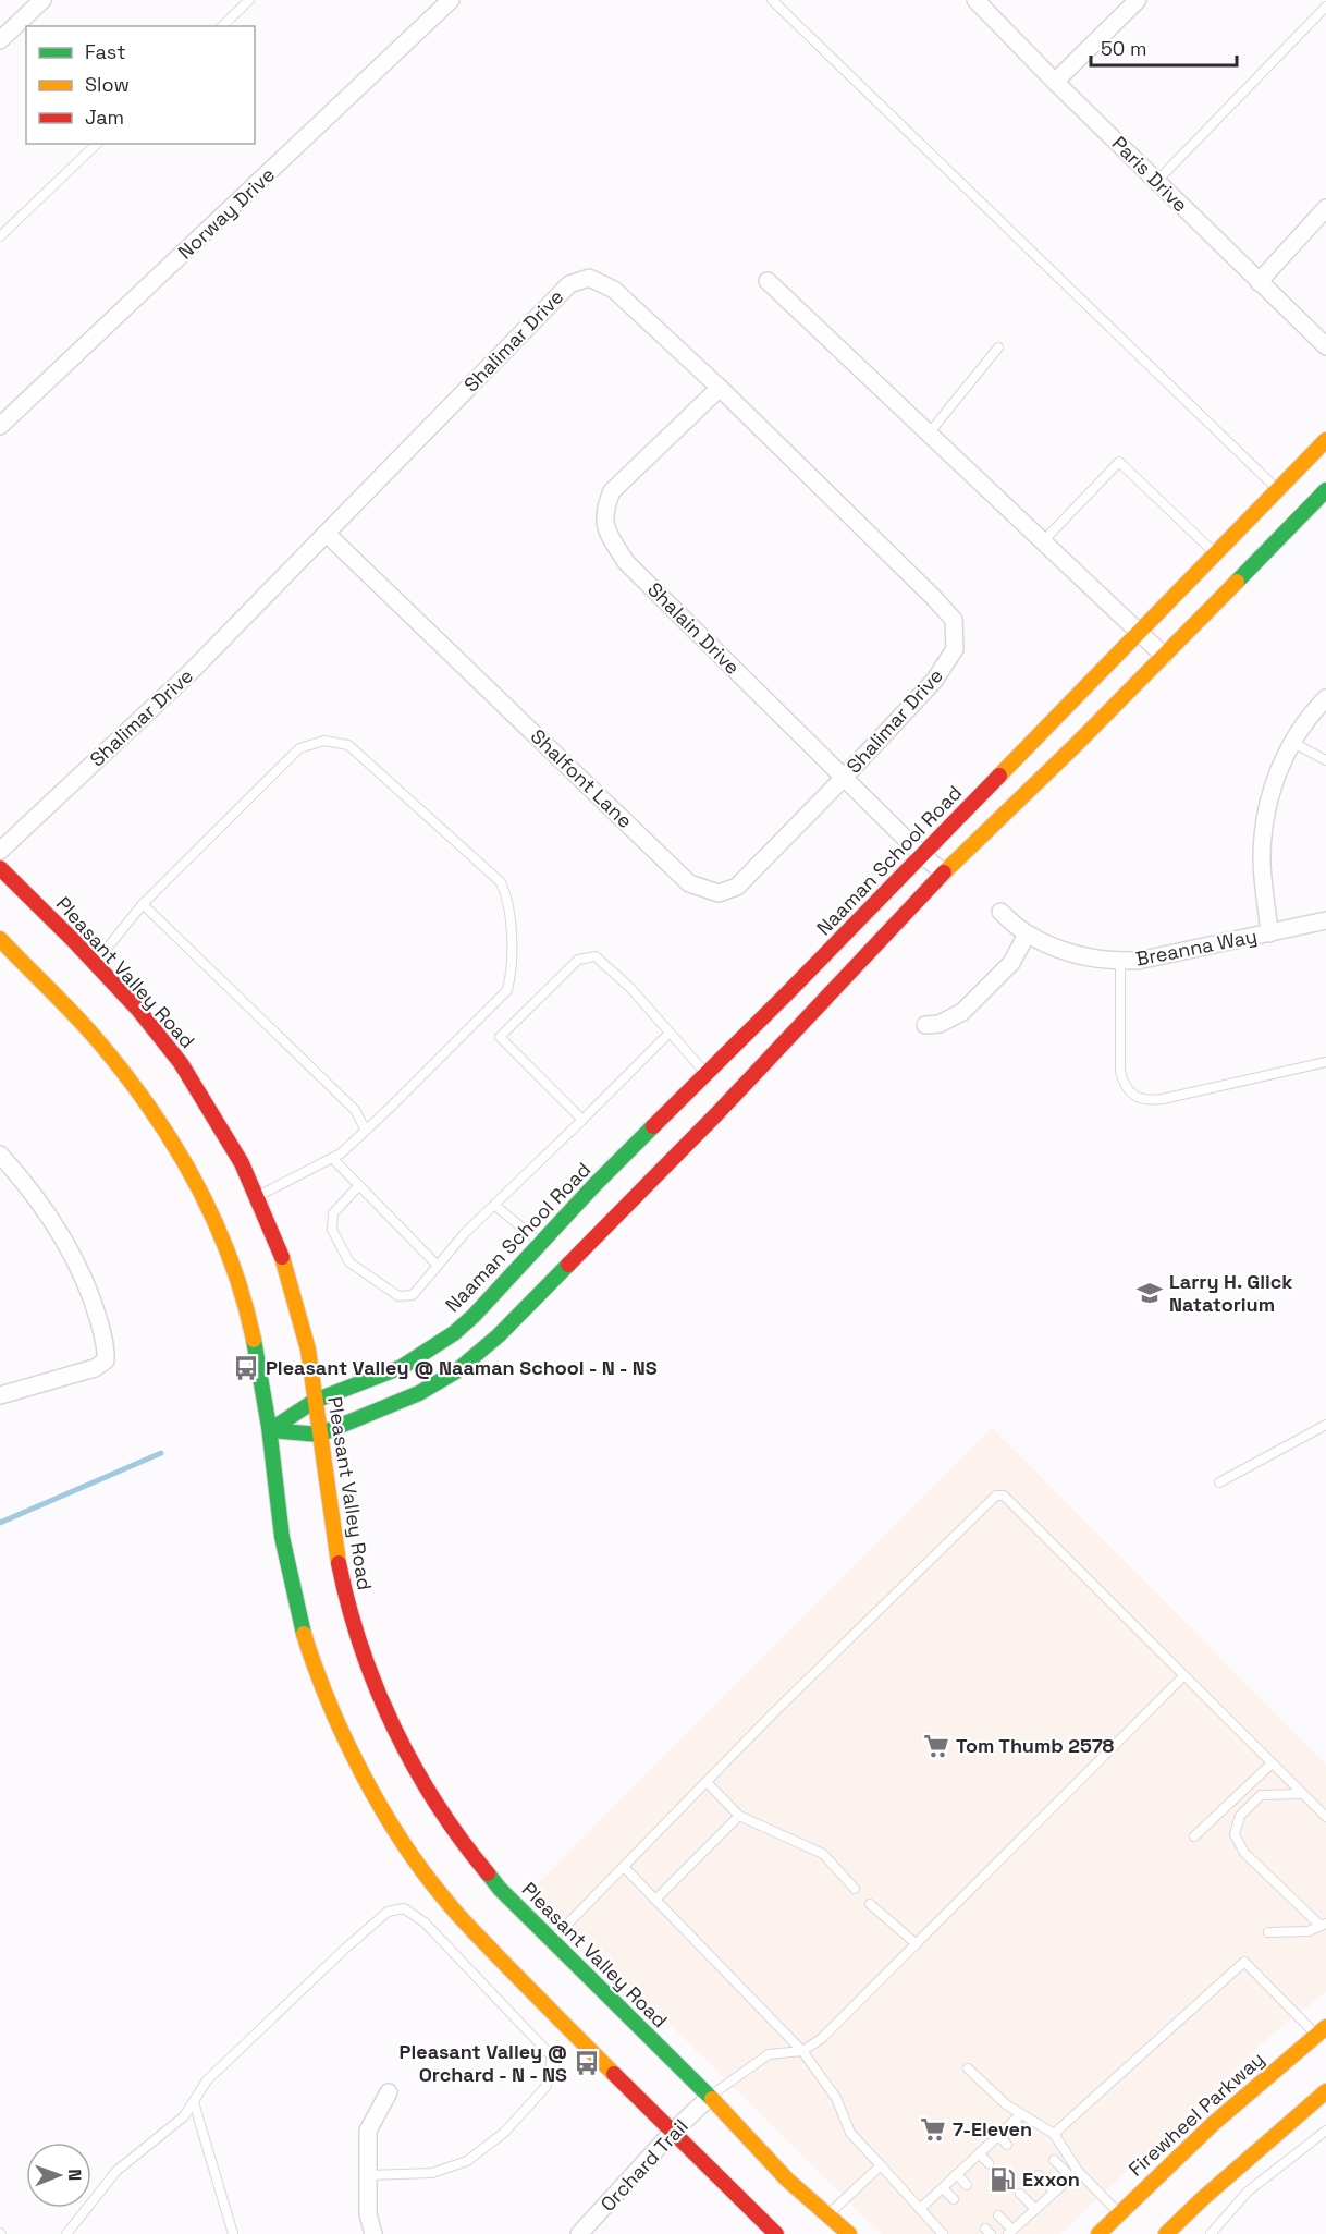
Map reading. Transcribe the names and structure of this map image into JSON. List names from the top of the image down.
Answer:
{
  "streets": {
    "main road": ["Naaman School Road", "Pleasant Valley Road", "Firewheel Parkway"],
    "street": [
      "Paris Drive",
      "Norway Drive",
      "Shalimar Drive",
      "Shalain Drive",
      "Shalfont Lane",
      "Breanna Way",
      "Orchard Trail"
    ]
  },
  "crossings": [
    ["Shalimar Drive", "Shalain Drive"],
    ["Shalimar Drive", "Shalfont Lane"],
    ["Shalain Drive", "Shalfont Lane"],
    ["Shalain Drive", "Naaman School Road"],
    ["Naaman School Road", "Pleasant Valley Road"],
    ["Pleasant Valley Road", "Orchard Trail"]
  ],
  "places": {
    "school or university": ["Larry H. Glick Natatorium"],
    "bus stop": ["Pleasant Valley @ Naaman School - N - NS", "Pleasant Valley @ Orchard - N - NS"],
    "supermarket": ["Tom Thumb 2578", "7-Eleven"],
    "fuel station": ["Exxon"]
  },
  "legend": ["Fast", "Slow", "Jam"],
  "scale_bar": "50 m",
  "north": "right"
}
